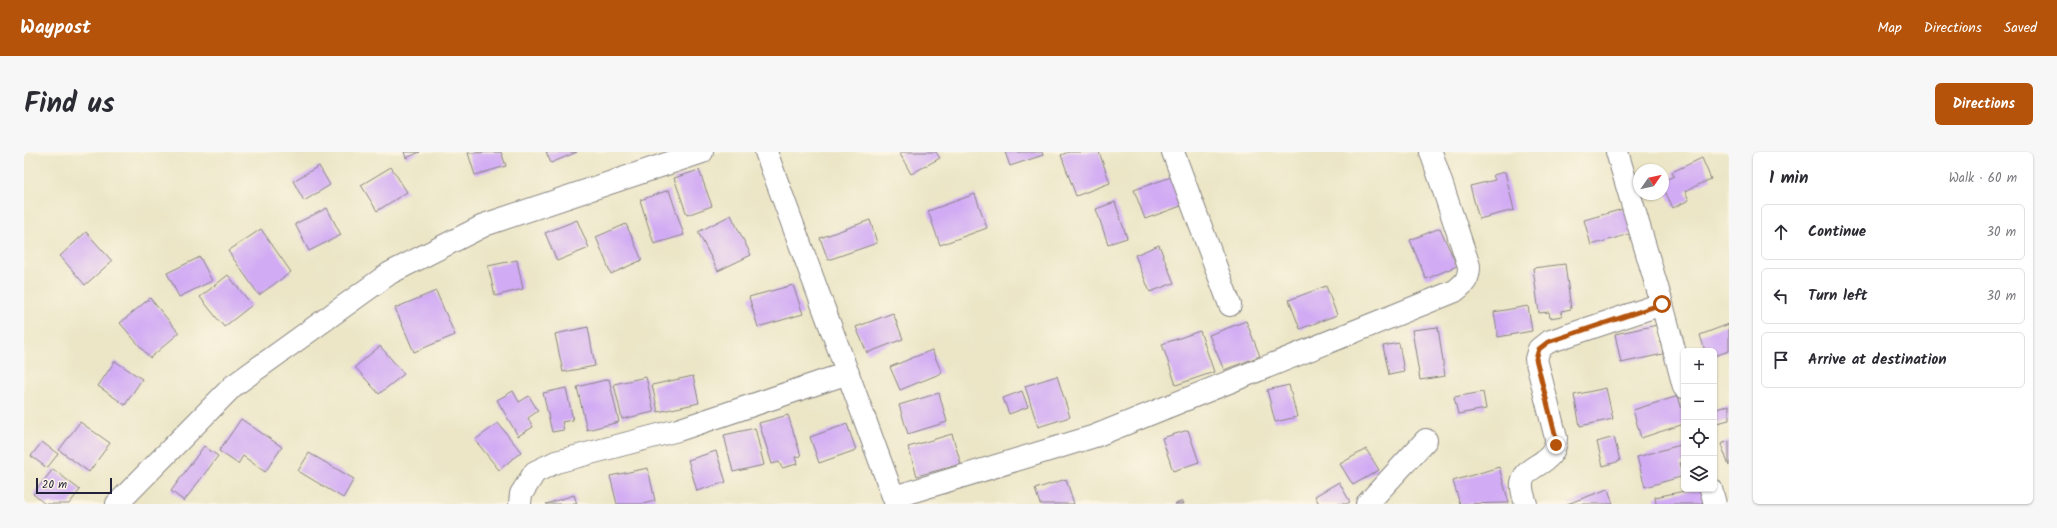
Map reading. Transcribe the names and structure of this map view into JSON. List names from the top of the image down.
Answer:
{
  "scale_bar": "20 m",
  "north": "top right",
  "page": {
    "header": "Waypost",
    "nav": ["Map", "Directions", "Saved"],
    "title": "Find us",
    "buttons": "Directions",
    "heading": ["1 min", "Walk · 60 m"],
    "list": [
      ["Continue", "30 m"],
      ["Turn left", "30 m"],
      "Arrive at destination"
    ],
    "map_buttons": ["+", "−"],
    "scale": "20 m"
  }
}
